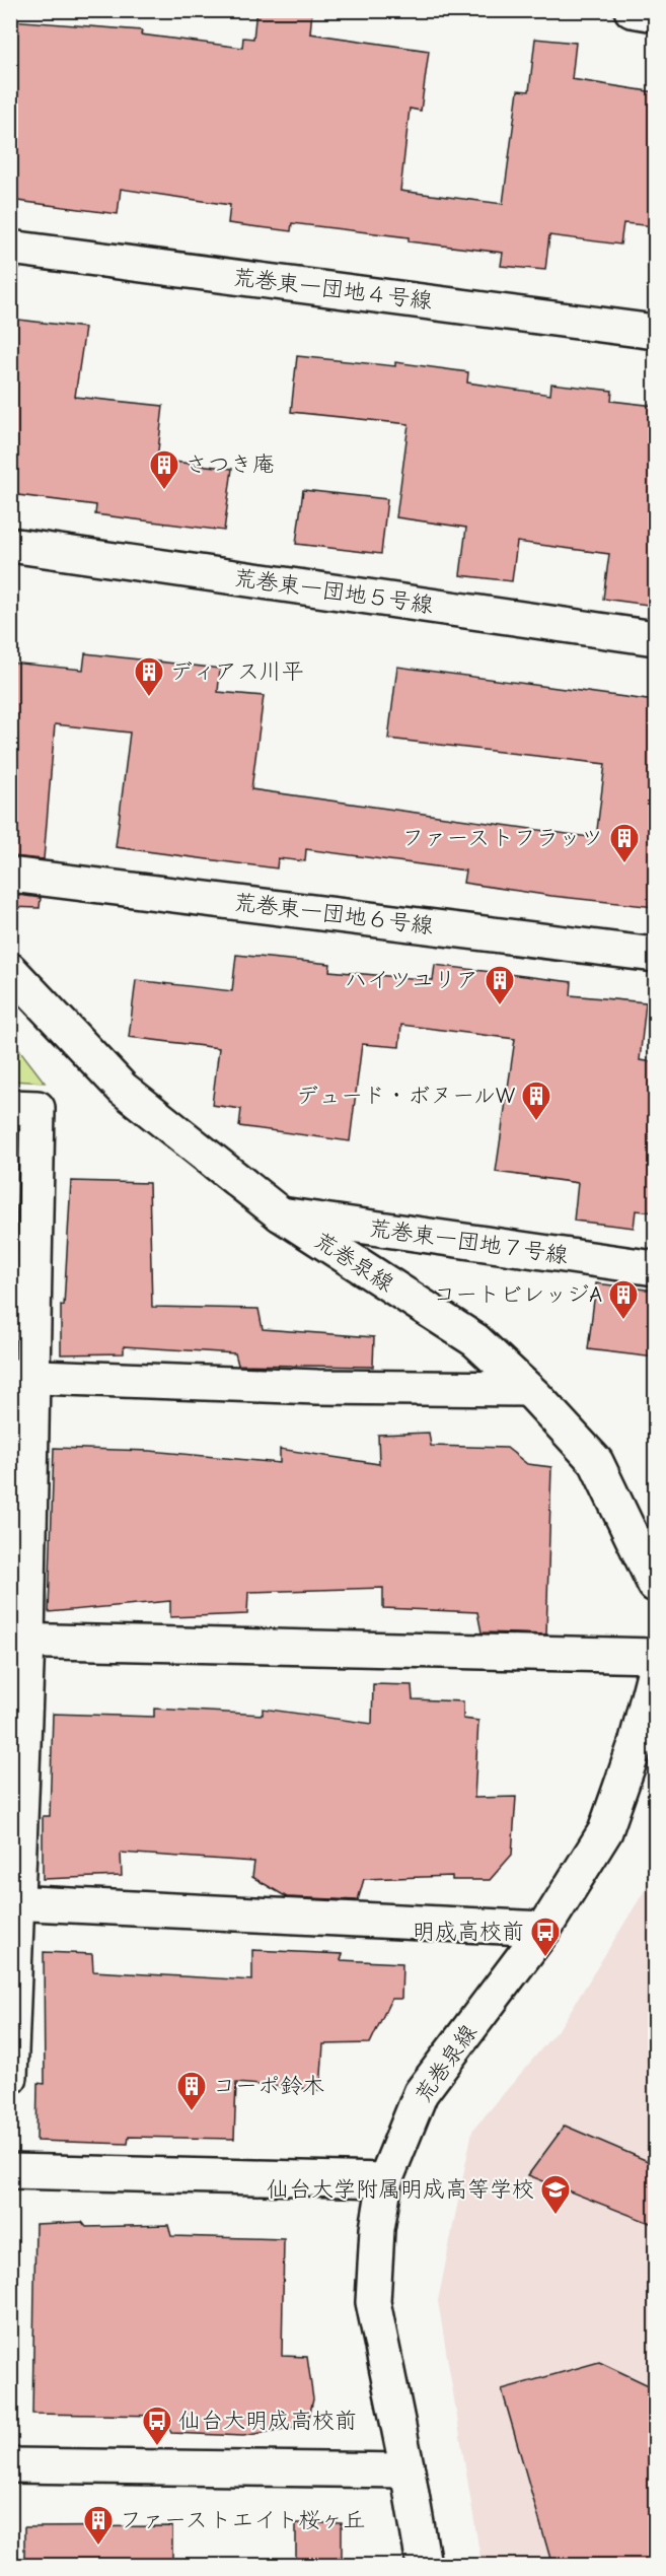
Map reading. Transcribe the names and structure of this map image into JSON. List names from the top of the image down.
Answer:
{
  "streets": {
    "street": [
      "荒巻東一団地４号線",
      "荒巻東一団地５号線",
      "荒巻東一団地６号線",
      "荒巻東一団地７号線",
      "荒巻泉線"
    ]
  },
  "crossings": [
    ["荒巻東一団地７号線", "荒巻泉線"]
  ],
  "places": {
    "building": [
      "さつき庵",
      "ディアス川平",
      "ファーストフラッツ",
      "ハイツユリア",
      "デュード・ボヌールW",
      "コートビレッジA",
      "コーポ鈴木",
      "ファーストエイト桜ヶ丘"
    ],
    "bus stop": ["明成高校前", "仙台大明成高校前"],
    "school or university": ["仙台大学附属明成高等学校"]
  }
}
